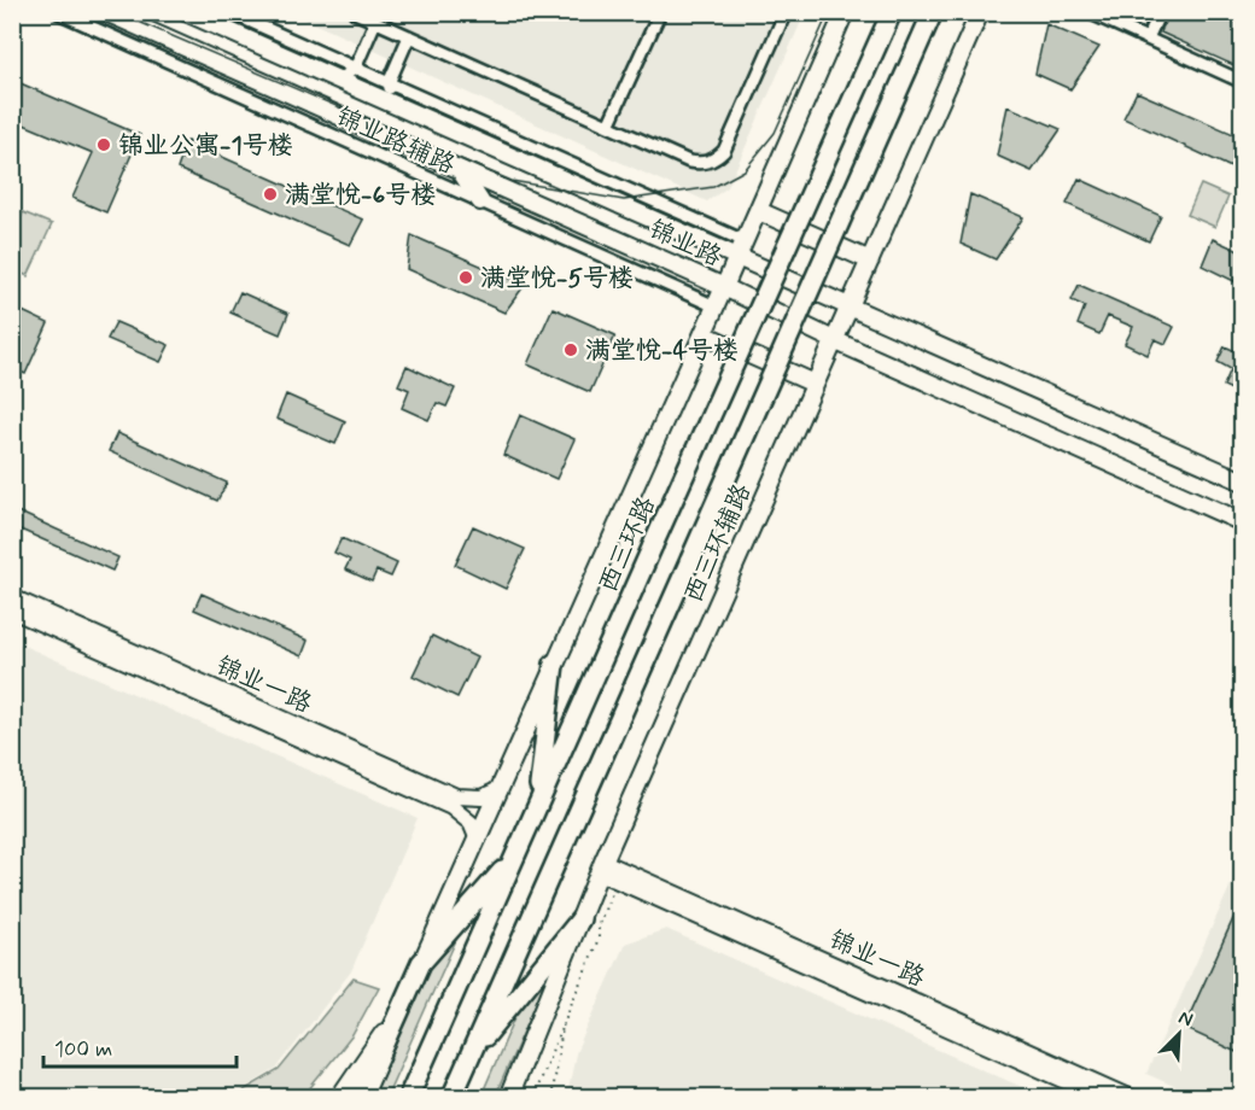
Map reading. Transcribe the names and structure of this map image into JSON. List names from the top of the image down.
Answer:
{
  "streets": {
    "highway": ["西三环路"],
    "main road": ["锦业路", "西三环辅路"],
    "street": ["锦业路辅路", "锦业一路"]
  },
  "crossings": [
    ["锦业路", "西三环辅路"],
    ["西三环辅路", "锦业一路"]
  ],
  "places": [
    "锦业公寓-1号楼",
    "满堂悦-6号楼",
    "满堂悦-5号楼",
    "满堂悦-4号楼"
  ],
  "scale_bar": "100 m",
  "north": "top right"
}
